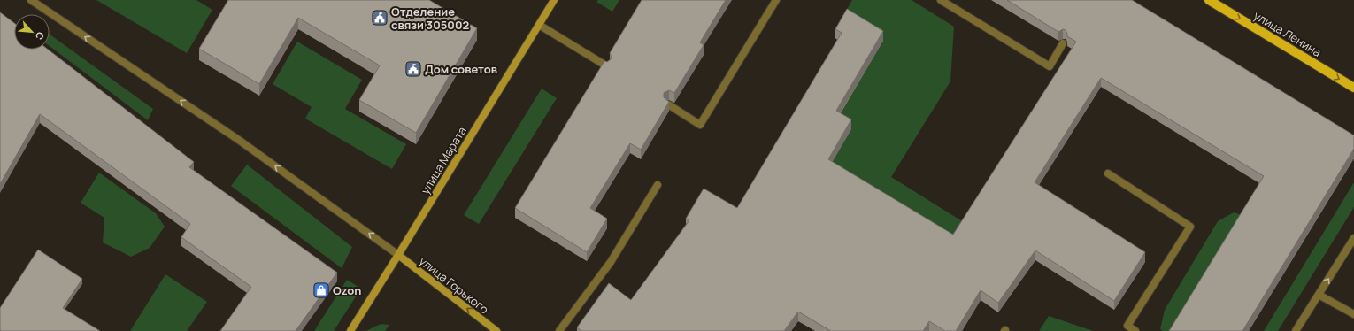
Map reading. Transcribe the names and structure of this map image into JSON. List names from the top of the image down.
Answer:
{
  "streets": {
    "main road": ["улица Ленина"],
    "street": ["улица Марата", "улица Горького"]
  },
  "crossings": [
    ["улица Марата", "улица Горького"]
  ],
  "one_way": ["улица Ленина", "улица Горького"],
  "places": {
    "public building": ["Отделение связи 305002", "Дом советов"],
    "shop": ["Ozon"]
  },
  "north": "bottom right"
}
